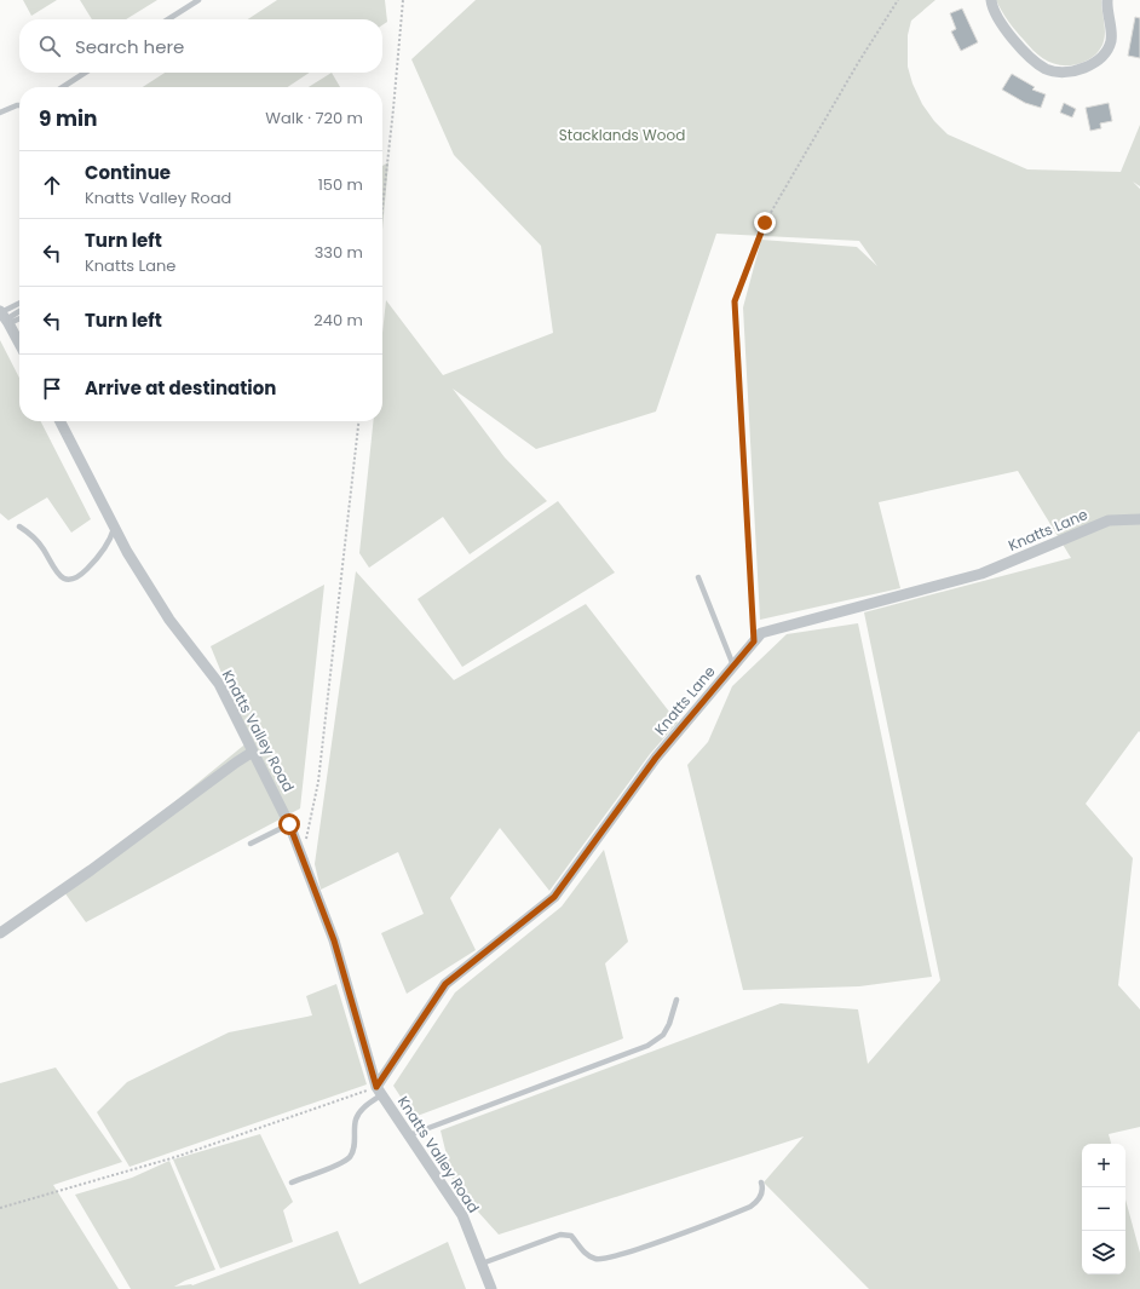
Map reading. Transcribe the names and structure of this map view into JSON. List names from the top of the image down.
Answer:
{
  "streets": {
    "street": ["Knatts Lane", "Knatts Valley Road"]
  },
  "crossings": [
    ["Knatts Lane", "Knatts Valley Road"]
  ],
  "parks": ["Stacklands Wood"],
  "page": {
    "search": "Search here",
    "heading": ["9 min", "Walk · 720 m"],
    "list": [
      ["Continue", "Knatts Valley Road", "150 m"],
      ["Turn left", "Knatts Lane", "330 m"],
      ["Turn left", "240 m"],
      "Arrive at destination"
    ],
    "map_buttons": ["+", "−"]
  }
}
